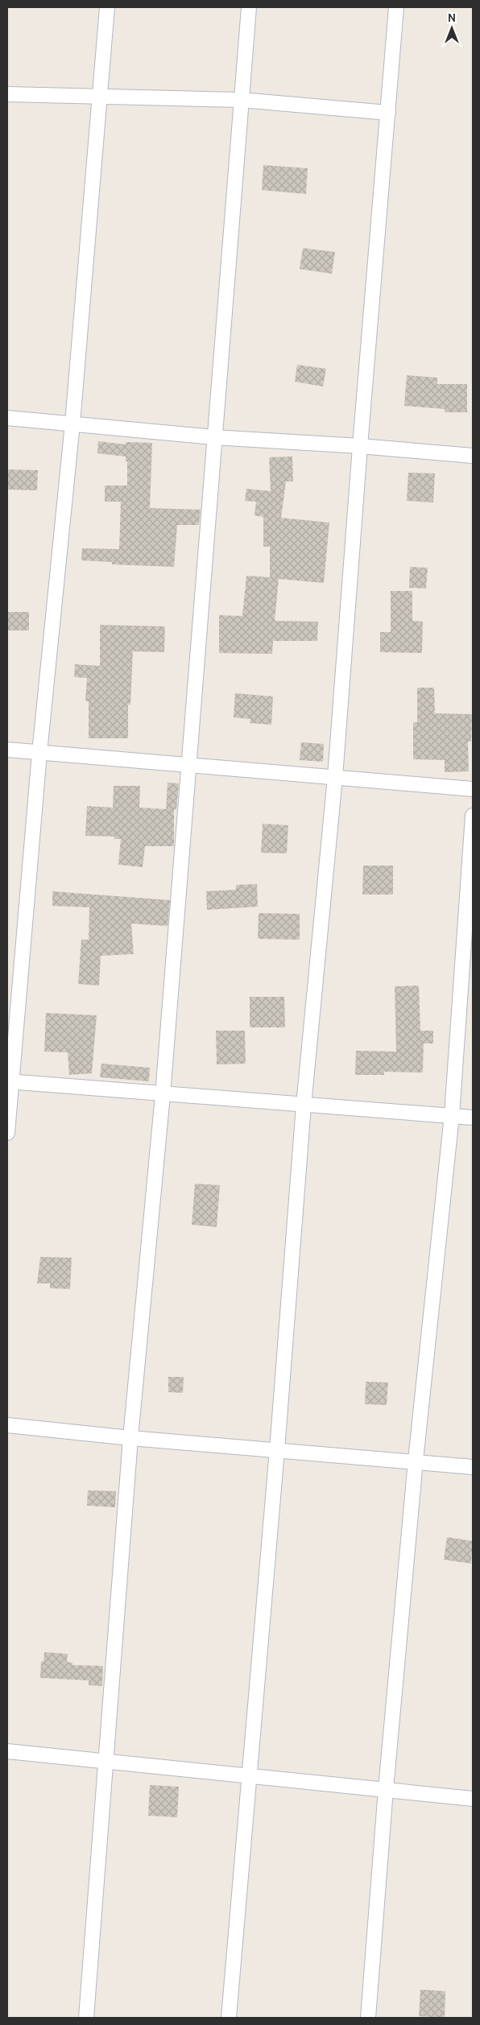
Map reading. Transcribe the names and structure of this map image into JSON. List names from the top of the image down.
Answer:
{
  "north": "top"
}
